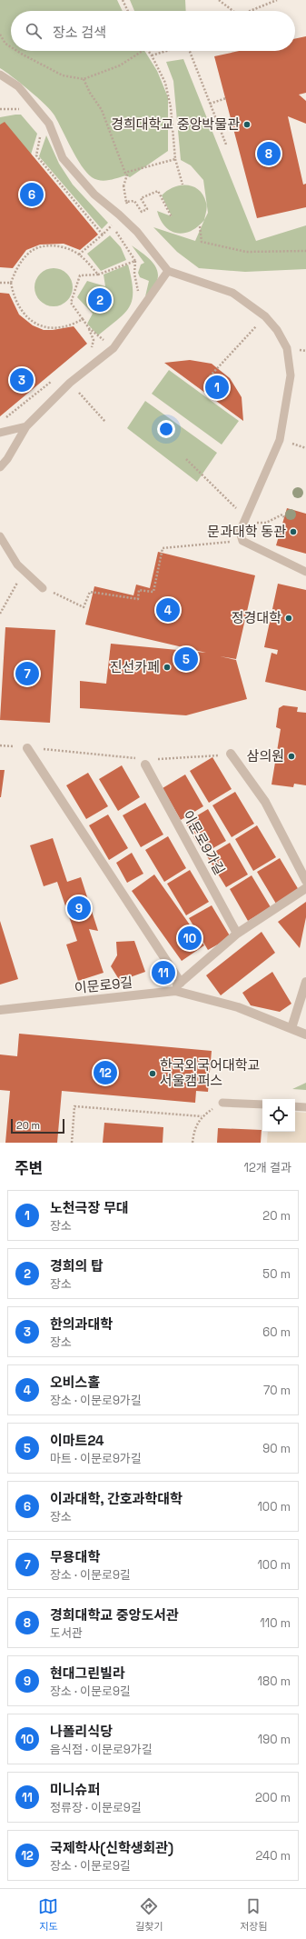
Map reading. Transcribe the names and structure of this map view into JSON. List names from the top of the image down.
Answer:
{
  "streets": {
    "street": ["이문로9가길", "이문로9길"]
  },
  "places": [
    "경희대학교 중앙박물관",
    "문과대학 동관",
    "정경대학",
    "진선카페",
    "삼의원",
    "한국외국어대학교 서울캠퍼스"
  ],
  "scale_bar": "20 m",
  "page": {
    "search": "장소 검색",
    "pins": [
      "8",
      "6",
      "2",
      "3",
      "1",
      "4",
      "5",
      "7",
      "9",
      "10",
      "11",
      "12"
    ],
    "scale": "20 m",
    "heading": ["주변", "12개 결과"],
    "list": [
      {
        "mark": "1",
        "name": "노천극장 무대",
        "note": "장소",
        "value": "20 m"
      },
      {
        "mark": "2",
        "name": "경희의 탑",
        "note": "장소",
        "value": "50 m"
      },
      {
        "mark": "3",
        "name": "한의과대학",
        "note": "장소",
        "value": "60 m"
      },
      {
        "mark": "4",
        "name": "오비스홀",
        "note": "장소 · 이문로9가길",
        "value": "70 m"
      },
      {
        "mark": "5",
        "name": "이마트24",
        "note": "마트 · 이문로9가길",
        "value": "90 m"
      },
      {
        "mark": "6",
        "name": "이과대학, 간호과학대학",
        "note": "장소",
        "value": "100 m"
      },
      {
        "mark": "7",
        "name": "무용대학",
        "note": "장소 · 이문로9길",
        "value": "100 m"
      },
      {
        "mark": "8",
        "name": "경희대학교 중앙도서관",
        "note": "도서관",
        "value": "110 m"
      },
      {
        "mark": "9",
        "name": "현대그린빌라",
        "note": "장소 · 이문로9길",
        "value": "180 m"
      },
      {
        "mark": "10",
        "name": "나폴리식당",
        "note": "음식점 · 이문로9가길",
        "value": "190 m"
      },
      {
        "mark": "11",
        "name": "미니슈퍼",
        "note": "정류장 · 이문로9길",
        "value": "200 m"
      },
      {
        "mark": "12",
        "name": "국제학사(신학생회관)",
        "note": "장소 · 이문로9길",
        "value": "240 m"
      }
    ],
    "nav": ["지도", "길찾기", "저장됨"]
  }
}
